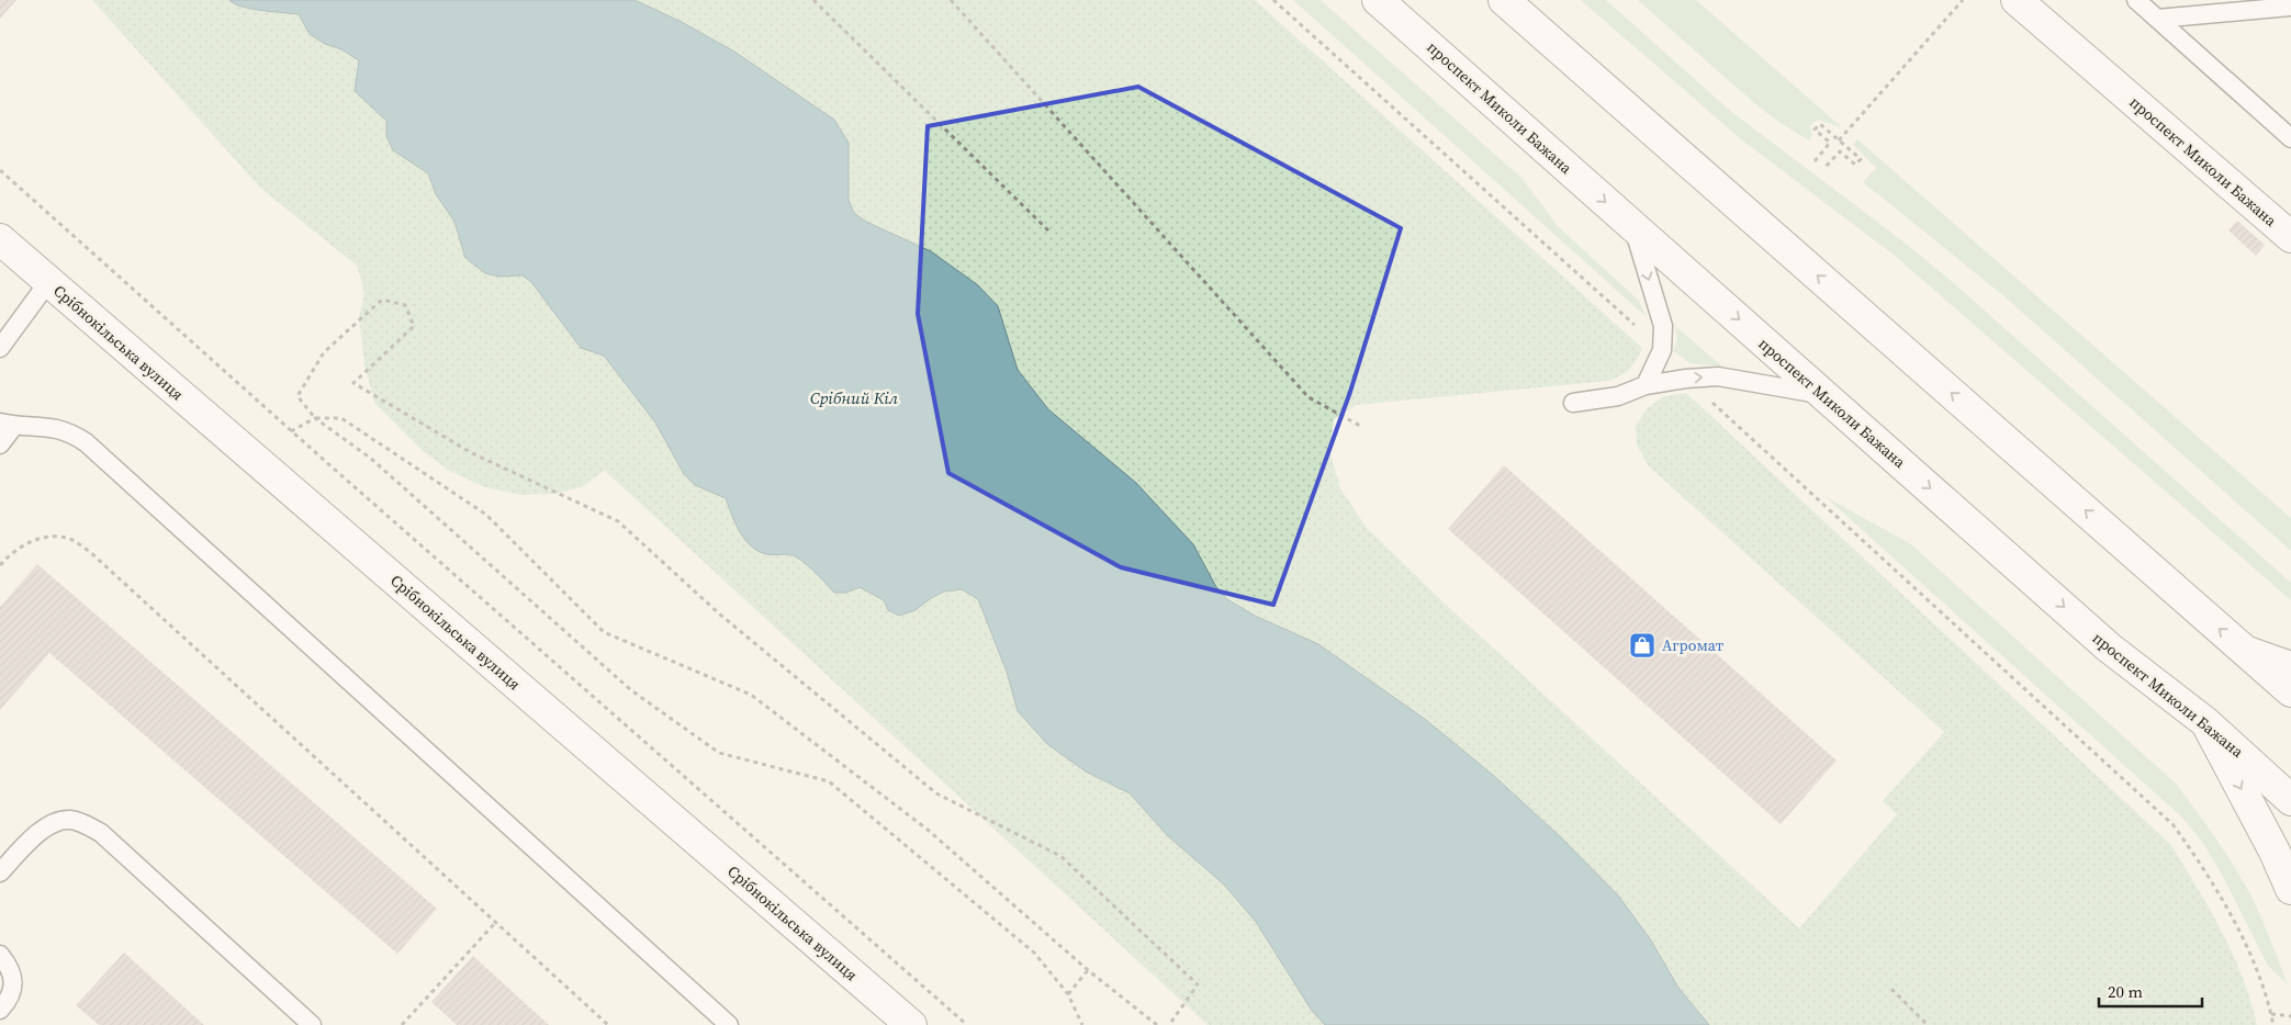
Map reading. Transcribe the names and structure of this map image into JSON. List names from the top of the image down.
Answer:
{
  "streets": {
    "main road": ["проспект Миколи Бажана", "Срібнокільська вулиця"]
  },
  "water": ["Срібний Кіл"],
  "places": {
    "shop": ["Агромат"]
  },
  "scale_bar": "20 m"
}
